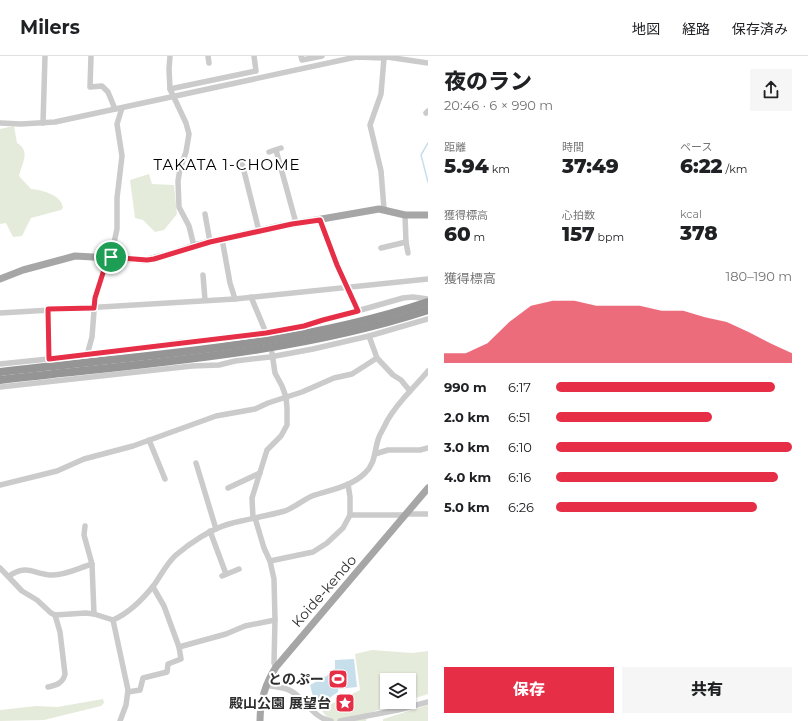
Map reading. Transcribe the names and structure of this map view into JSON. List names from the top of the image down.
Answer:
{
  "streets": {
    "main road": ["Koide-kendo"]
  },
  "districts": ["TAKATA 1-CHOME"],
  "places": {
    "sports": ["とのぷー"],
    "place": ["殿山公園 展望台"]
  },
  "page": {
    "header": "Milers",
    "nav": ["地図", "経路", "保存済み"],
    "heading": ["夜のラン", "20:46 · 6 × 990 m"],
    "stats": [
      ["距離", "5.94 km"],
      ["時間", "37:49"],
      ["ペース", "6:22 /km"],
      ["獲得標高", "60 m"],
      ["心拍数", "157 bpm"],
      ["kcal", "378"]
    ],
    "chart": ["獲得標高", "180–190 m"],
    "list": [
      {
        "name": "990 m",
        "note": "6:17"
      },
      {
        "name": "2.0 km",
        "note": "6:51"
      },
      {
        "name": "3.0 km",
        "note": "6:10"
      },
      {
        "name": "4.0 km",
        "note": "6:16"
      },
      {
        "name": "5.0 km",
        "note": "6:26"
      }
    ],
    "buttons": ["保存", "共有"]
  }
}
